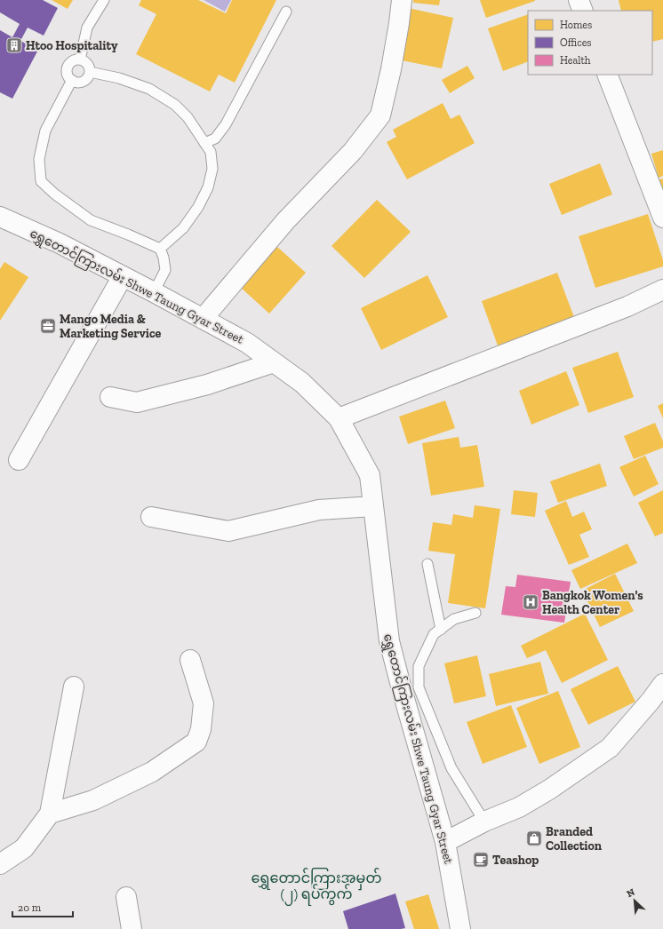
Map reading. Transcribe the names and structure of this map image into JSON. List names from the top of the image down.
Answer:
{
  "streets": {
    "street": ["ရွှေတောင်ကြားလမ်း Shwe Taung Gyar Street"]
  },
  "districts": ["ရွှေတောင်ကြားအမှတ် (၂) ရပ်ကွက်"],
  "places": {
    "building": ["Htoo Hospitality"],
    "office": ["Mango Media & Marketing Service"],
    "hospital": ["Bangkok Women's Health Center"],
    "shop": ["Branded Collection"],
    "cafe": ["Teashop"]
  },
  "legend": ["Homes", "Offices", "Health"],
  "scale_bar": "20 m",
  "north": "top left"
}
